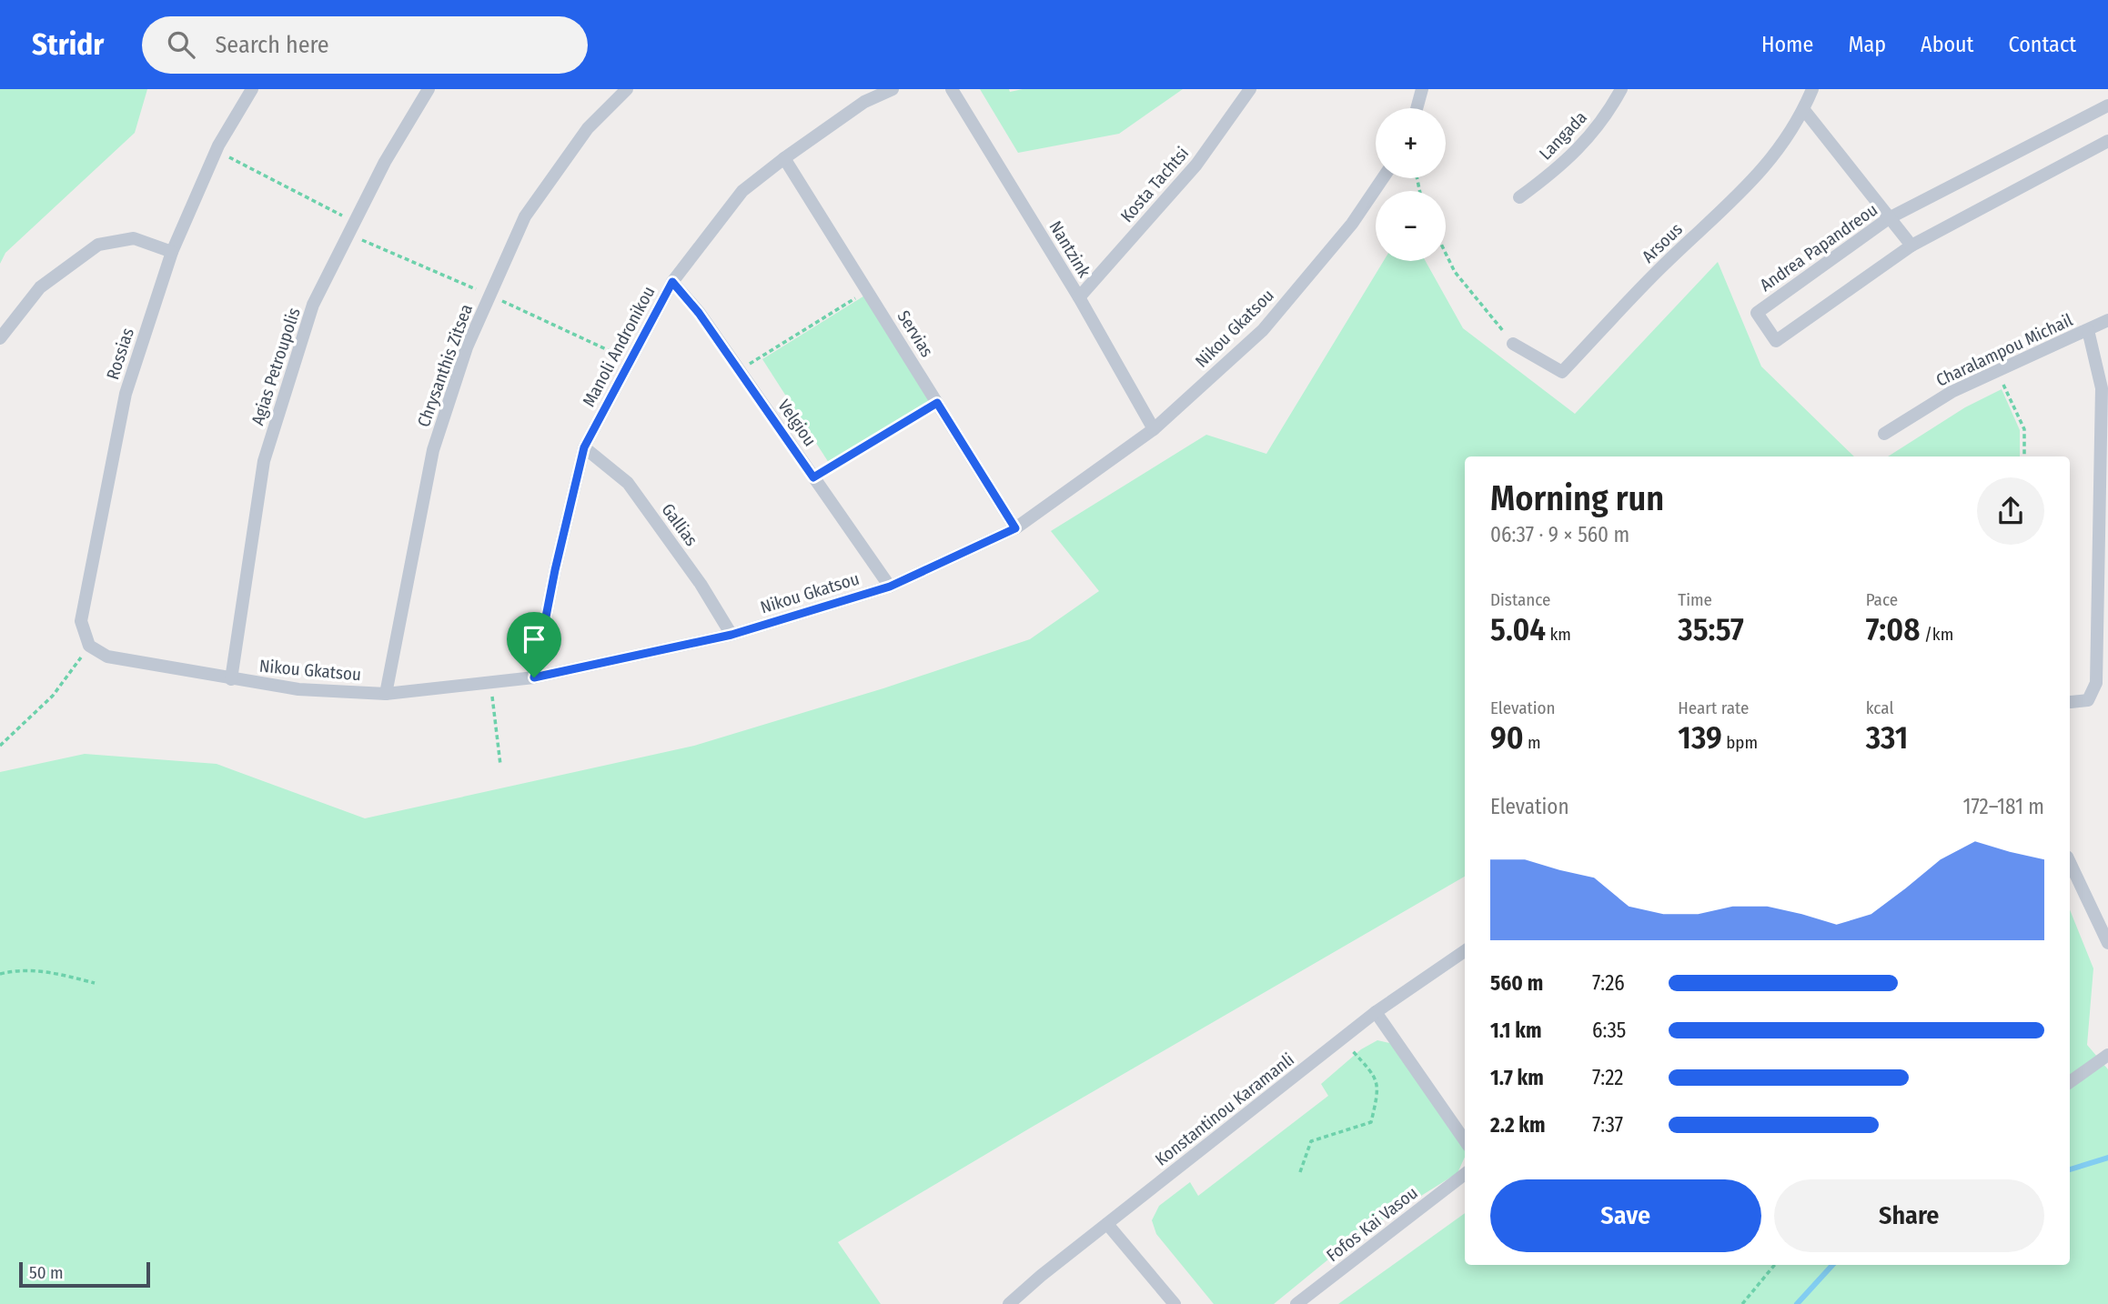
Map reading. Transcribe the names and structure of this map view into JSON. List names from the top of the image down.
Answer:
{
  "streets": {
    "street": [
      "Langada",
      "Kosta Tachtsi",
      "Arsous",
      "Andrea Papandreou",
      "Nantzink",
      "Nikou Gkatsou",
      "Servias",
      "Manoli Andronikou",
      "Charalampou Michail",
      "Rossias",
      "Chrysanthis Zitsea",
      "Agias Petroupolis",
      "Velgiou",
      "Gallias",
      "Konstantinou Karamanli",
      "Fofos Kai Vasou"
    ]
  },
  "crossings": [
    ["Kosta Tachtsi", "Nantzink"],
    ["Nantzink", "Nikou Gkatsou"],
    ["Nikou Gkatsou", "Servias"],
    ["Nikou Gkatsou", "Manoli Andronikou"],
    ["Nikou Gkatsou", "Rossias"],
    ["Nikou Gkatsou", "Chrysanthis Zitsea"],
    ["Nikou Gkatsou", "Agias Petroupolis"],
    ["Nikou Gkatsou", "Velgiou"],
    ["Nikou Gkatsou", "Gallias"],
    ["Servias", "Manoli Andronikou"],
    ["Manoli Andronikou", "Velgiou"],
    ["Manoli Andronikou", "Gallias"]
  ],
  "scale_bar": "50 m",
  "page": {
    "header": "Stridr",
    "search": "Search here",
    "nav": [
      "Home",
      "Map",
      "About",
      "Contact"
    ],
    "map_buttons": ["+", "−"],
    "heading": ["Morning run", "06:37 · 9 × 560 m"],
    "stats": [
      ["Distance", "5.04 km"],
      ["Time", "35:57"],
      ["Pace", "7:08 /km"],
      ["Elevation", "90 m"],
      ["Heart rate", "139 bpm"],
      ["kcal", "331"]
    ],
    "chart": ["Elevation", "172–181 m"],
    "list": [
      {
        "name": "560 m",
        "note": "7:26"
      },
      {
        "name": "1.1 km",
        "note": "6:35"
      },
      {
        "name": "1.7 km",
        "note": "7:22"
      },
      {
        "name": "2.2 km",
        "note": "7:37"
      }
    ],
    "buttons": ["Save", "Share"],
    "scale": "50 m"
  }
}
